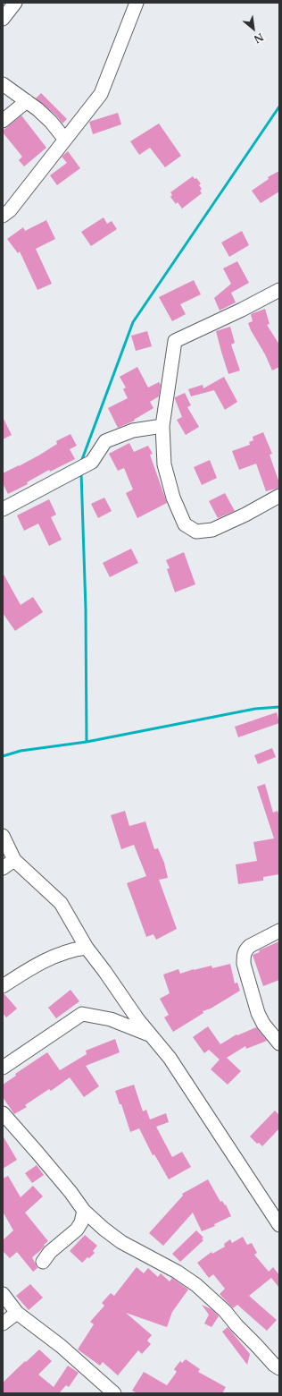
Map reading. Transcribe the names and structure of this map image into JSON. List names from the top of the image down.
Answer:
{
  "north": "bottom right"
}
